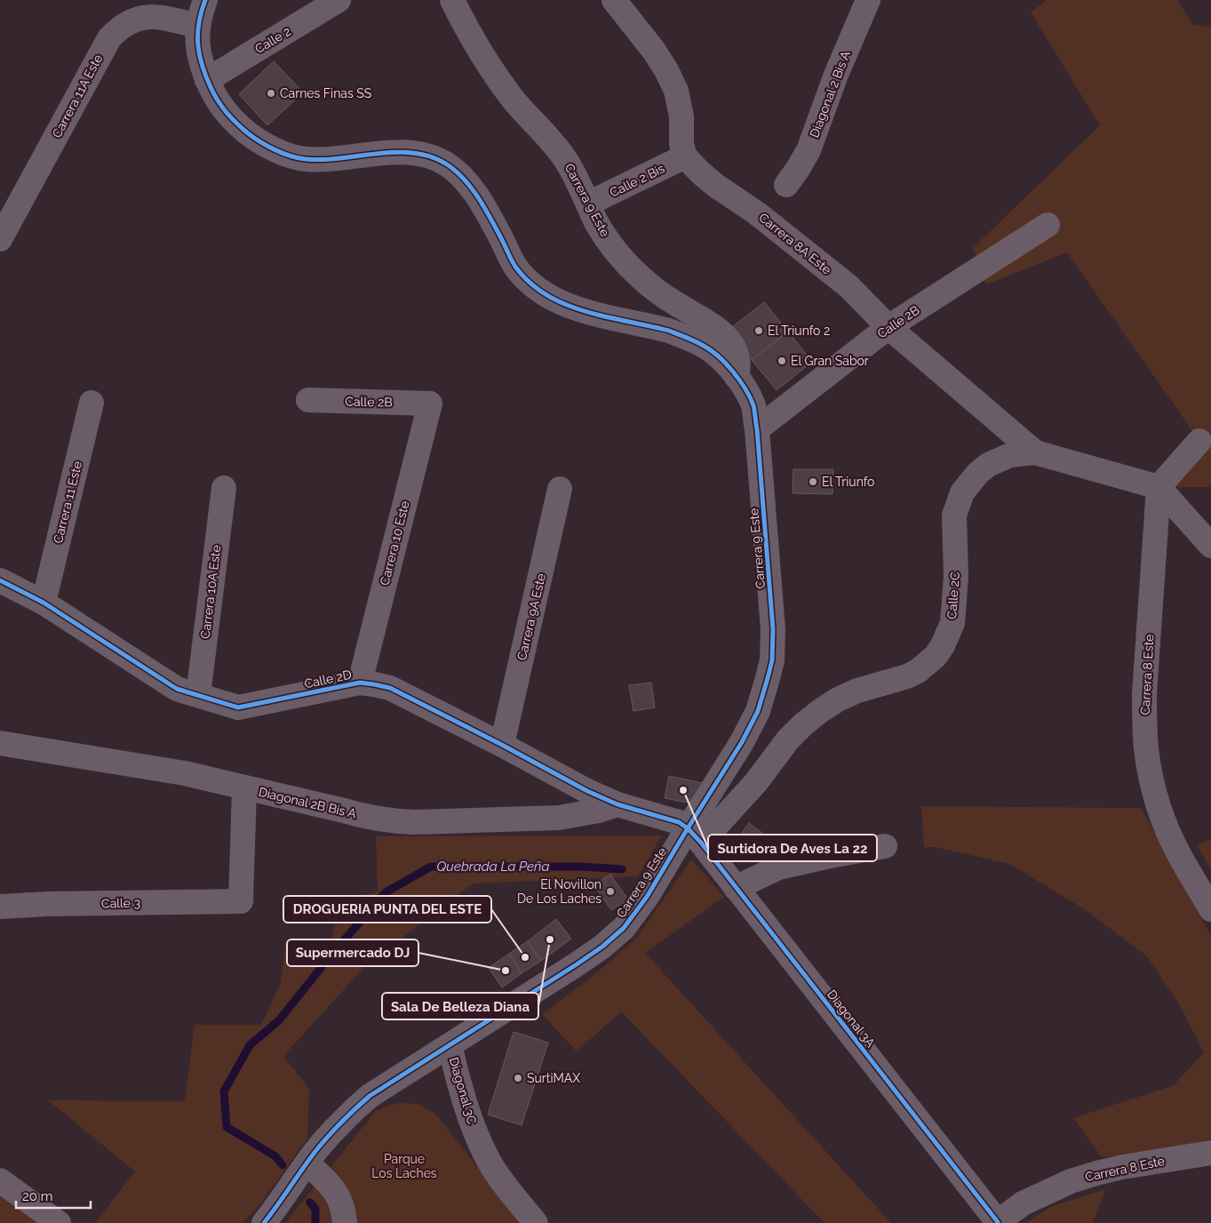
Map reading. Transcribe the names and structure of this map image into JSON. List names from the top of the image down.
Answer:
{
  "streets": {
    "street": [
      "Calle 2",
      "Diagonal 2 Bis A",
      "Carrera 11A Este",
      "Calle 2 Bis",
      "Carrera 9 Este",
      "Carrera 8A Este",
      "Calle 2B",
      "Carrera 11 Este",
      "Carrera 10 Este",
      "Carrera 10A Este",
      "Calle 2C",
      "Carrera 9A Este",
      "Carrera 8 Este",
      "Calle 2D",
      "Diagonal 2B Bis A",
      "Calle 3",
      "Diagonal 3A",
      "Diagonal 3C"
    ]
  },
  "crossings": [
    ["Calle 2", "Carrera 9 Este"],
    ["Carrera 11A Este", "Carrera 9 Este"],
    ["Calle 2 Bis", "Carrera 9 Este"],
    ["Calle 2 Bis", "Carrera 8A Este"],
    ["Carrera 9 Este", "Calle 2B"],
    ["Carrera 9 Este", "Calle 2C"],
    ["Carrera 9 Este", "Calle 2D"],
    ["Carrera 9 Este", "Diagonal 3A"],
    ["Carrera 9 Este", "Diagonal 3C"],
    ["Carrera 8A Este", "Calle 2B"],
    ["Carrera 8A Este", "Calle 2C"],
    ["Calle 2B", "Carrera 10 Este"],
    ["Carrera 11 Este", "Calle 2D"],
    ["Carrera 10 Este", "Calle 2D"],
    ["Carrera 10A Este", "Calle 2D"],
    ["Calle 2C", "Carrera 8 Este"],
    ["Calle 2C", "Calle 2D"],
    ["Calle 2C", "Diagonal 3A"],
    ["Carrera 9A Este", "Calle 2D"],
    ["Carrera 8 Este", "Diagonal 3A"],
    ["Calle 2D", "Diagonal 2B Bis A"],
    ["Calle 2D", "Diagonal 3A"],
    ["Diagonal 2B Bis A", "Calle 3"]
  ],
  "water": ["Quebrada La Peña"],
  "parks": ["Parque Los Laches"],
  "places": [
    "Carnes Finas SS",
    "El Triunfo 2",
    "El Gran Sabor",
    "El Triunfo",
    "Surtidora De Aves La 22",
    "El Novillon De Los Laches",
    "Sala De Belleza Diana",
    "DROGUERIA PUNTA DEL ESTE",
    "Supermercado DJ",
    "SurtiMAX"
  ],
  "scale_bar": "20 m"
}
